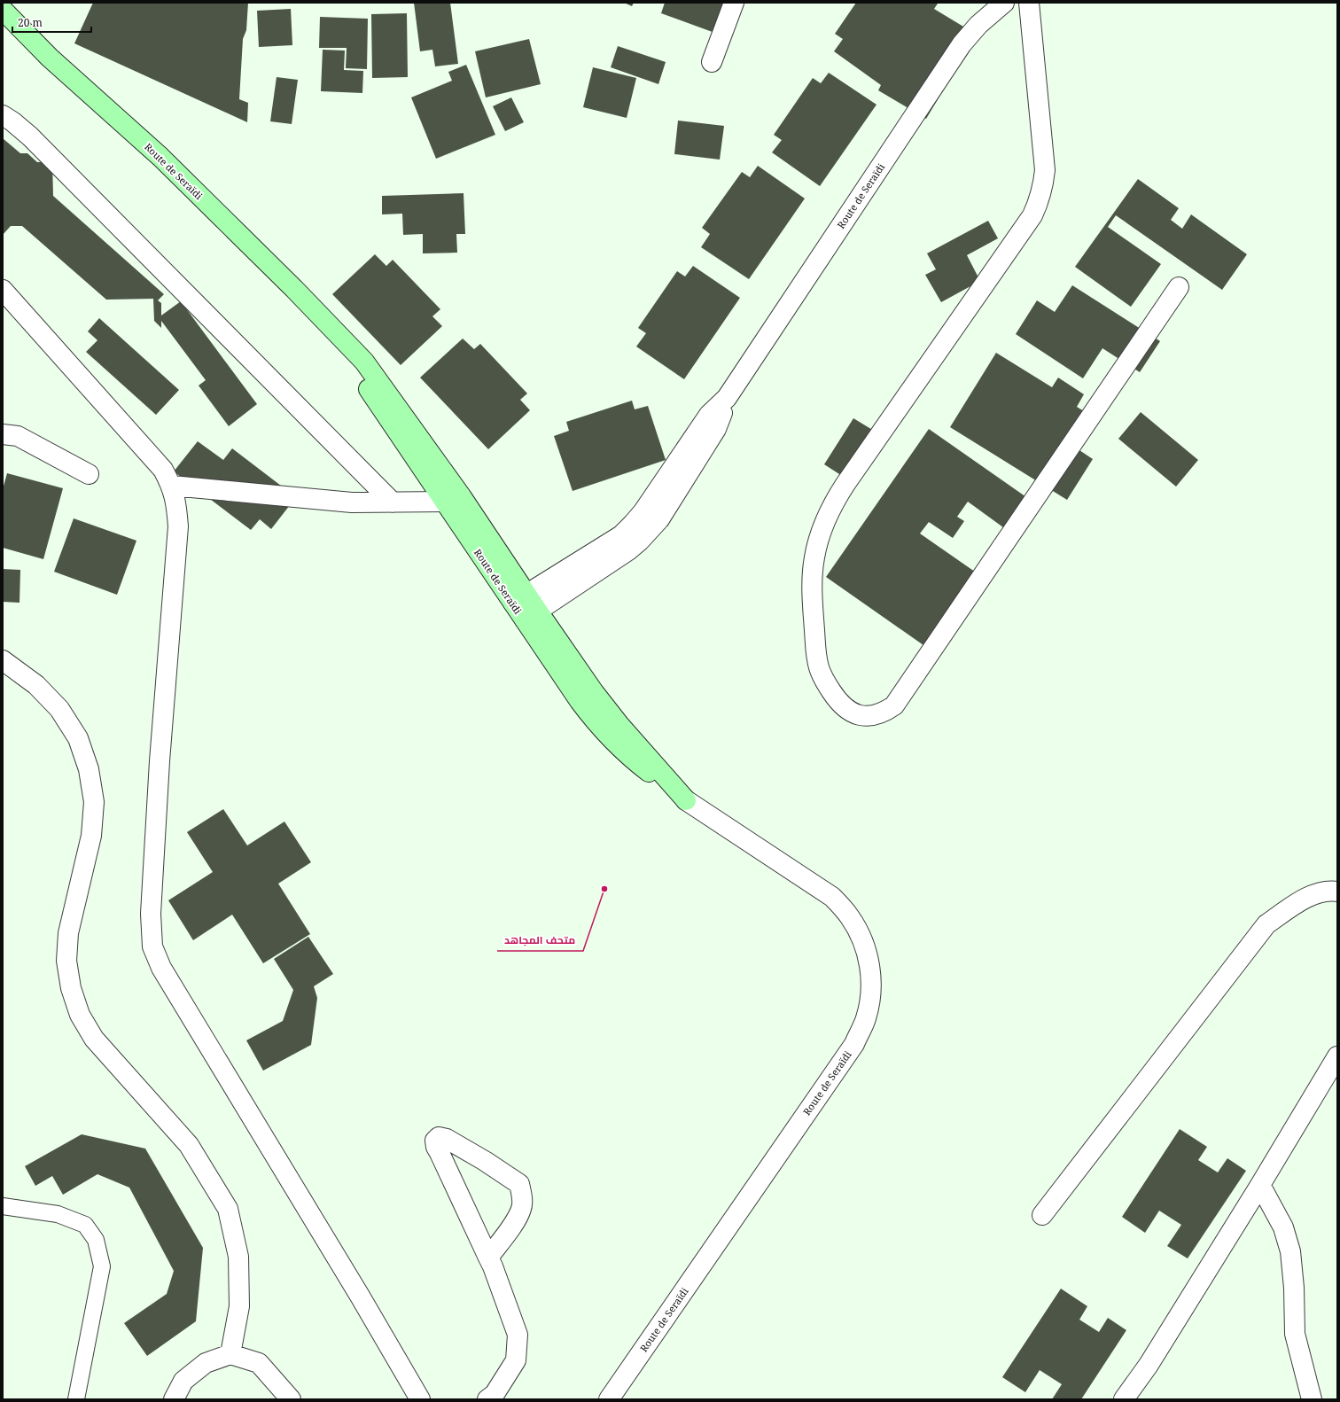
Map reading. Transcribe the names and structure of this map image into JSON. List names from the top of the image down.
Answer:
{
  "streets": {
    "main road": ["Route de Seraïdi"]
  },
  "places": ["متحف المجاهد"],
  "scale_bar": "20 m"
}
